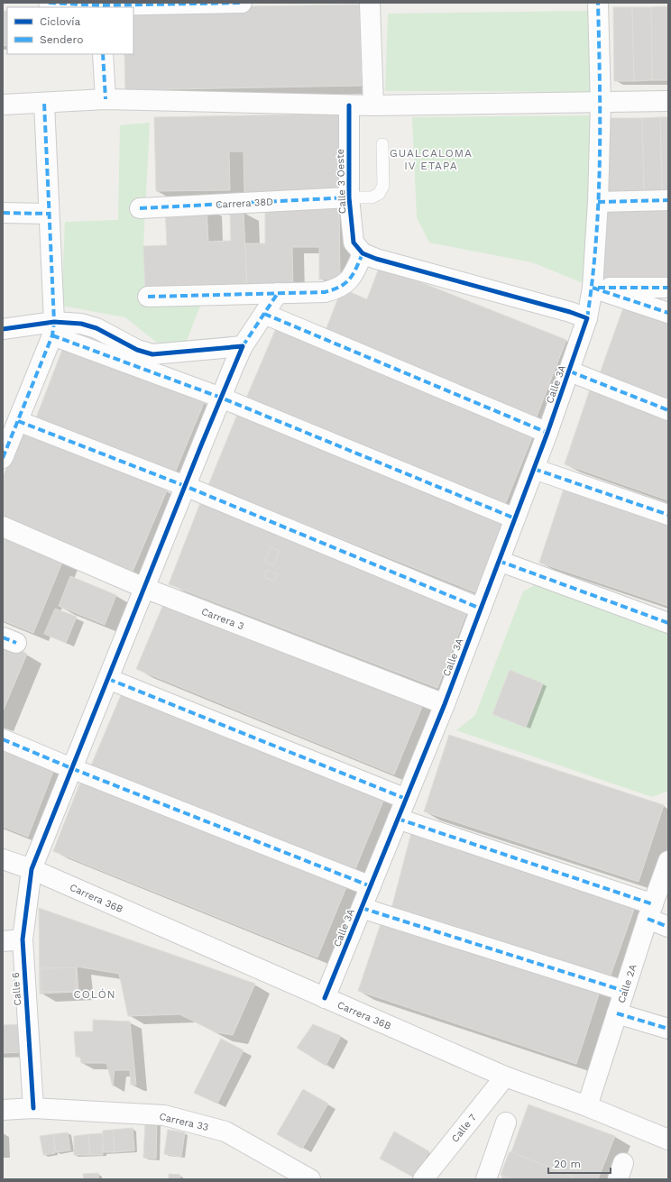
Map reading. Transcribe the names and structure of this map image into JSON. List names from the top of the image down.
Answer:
{
  "streets": {
    "street": [
      "Calle 3 Oeste",
      "Carrera 38D",
      "Calle 3A",
      "Carrera 3",
      "Carrera 36B",
      "Calle 2A",
      "Calle 6",
      "Carrera 33",
      "Calle 7"
    ]
  },
  "crossings": [
    ["Calle 3 Oeste", "Carrera 38D"],
    ["Calle 3A", "Carrera 3"],
    ["Calle 3A", "Carrera 36B"],
    ["Carrera 3", "Calle 6"],
    ["Carrera 36B", "Calle 2A"],
    ["Carrera 36B", "Calle 6"],
    ["Carrera 36B", "Calle 7"],
    ["Calle 6", "Carrera 33"]
  ],
  "districts": ["GUALCALOMA IV ETAPA", "COLÓN"],
  "legend": ["Ciclovía", "Sendero"],
  "scale_bar": "20 m"
}
